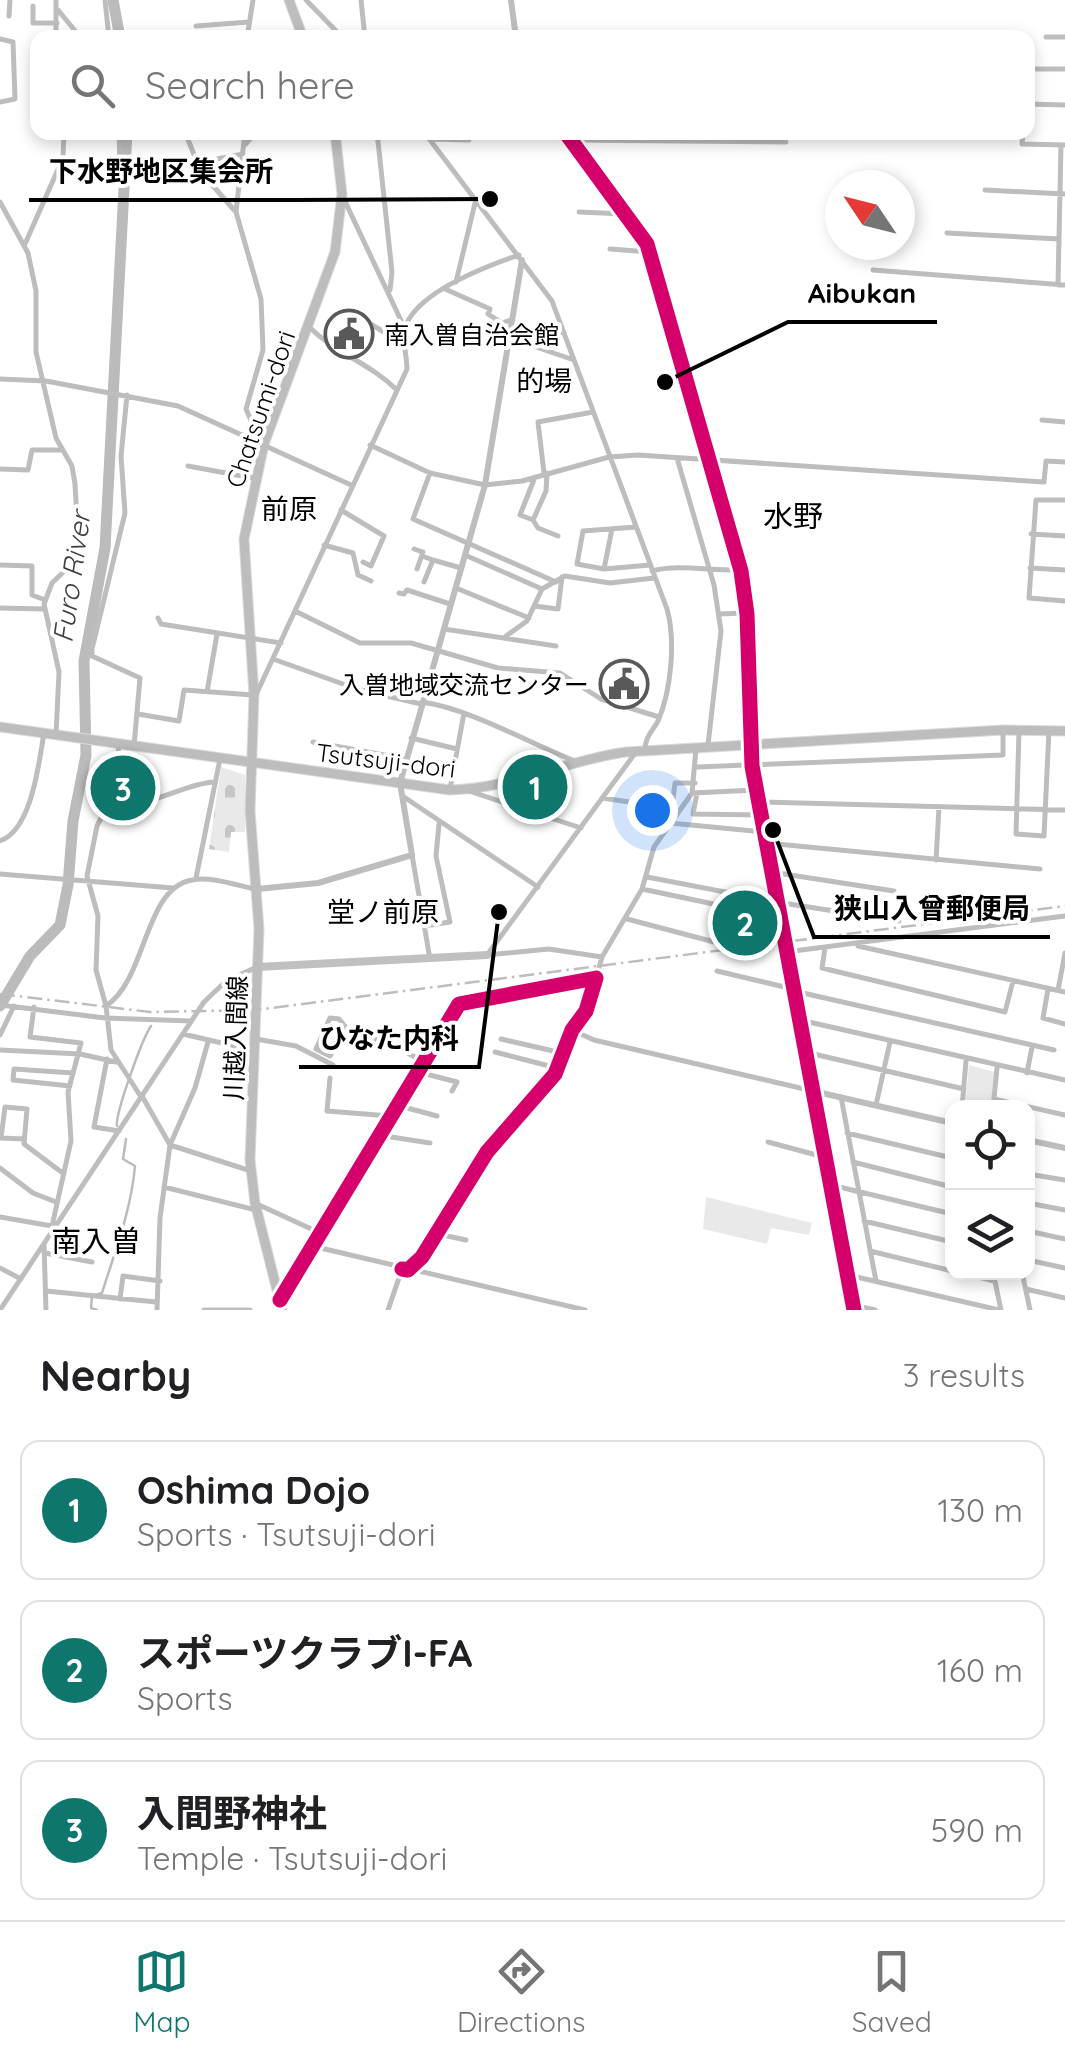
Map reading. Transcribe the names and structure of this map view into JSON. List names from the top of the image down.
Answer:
{
  "streets": {
    "main road": ["Chatsumi-dori", "Tsutsuji-dori", "川越入間線"]
  },
  "crossings": [
    ["Chatsumi-dori", "Tsutsuji-dori"],
    ["Chatsumi-dori", "川越入間線"],
    ["Tsutsuji-dori", "川越入間線"]
  ],
  "districts": [
    "的場",
    "前原",
    "水野",
    "堂ノ前原",
    "南入曽"
  ],
  "water": ["Furo River"],
  "places": {
    "other": [
      "下水野地区集会所",
      "Aibukan",
      "狭山入曾郵便局",
      "ひなた内科"
    ],
    "public building": ["南入曽自治会館", "入曽地域交流センター"]
  },
  "north": "top left",
  "page": {
    "search": "Search here",
    "pins": ["1", "3", "2"],
    "heading": ["Nearby", "3 results"],
    "list": [
      {
        "mark": "1",
        "name": "Oshima Dojo",
        "note": "Sports · Tsutsuji-dori",
        "value": "130 m"
      },
      {
        "mark": "2",
        "name": "スポーツクラブI-FA",
        "note": "Sports",
        "value": "160 m"
      },
      {
        "mark": "3",
        "name": "入間野神社",
        "note": "Temple · Tsutsuji-dori",
        "value": "590 m"
      }
    ],
    "nav": ["Map", "Directions", "Saved"]
  }
}
